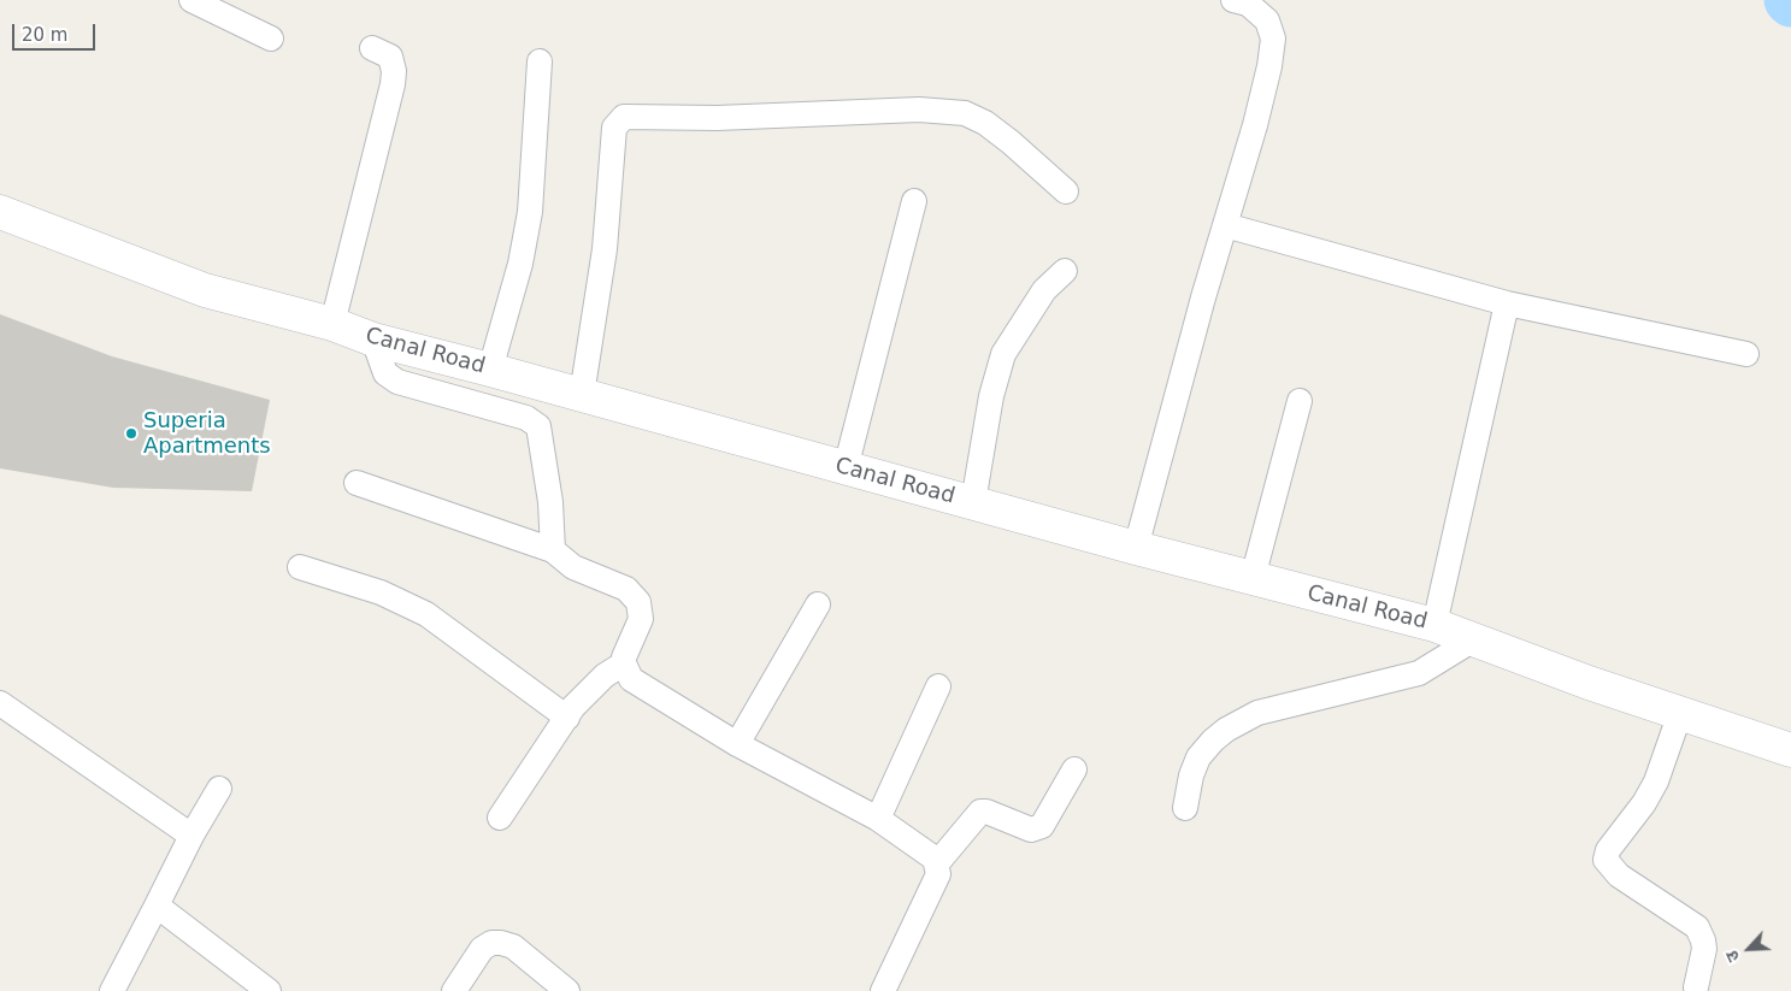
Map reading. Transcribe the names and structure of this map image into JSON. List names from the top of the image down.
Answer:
{
  "streets": {
    "street": ["Canal Road"]
  },
  "places": ["Superia Apartments"],
  "scale_bar": "20 m",
  "north": "bottom left"
}
